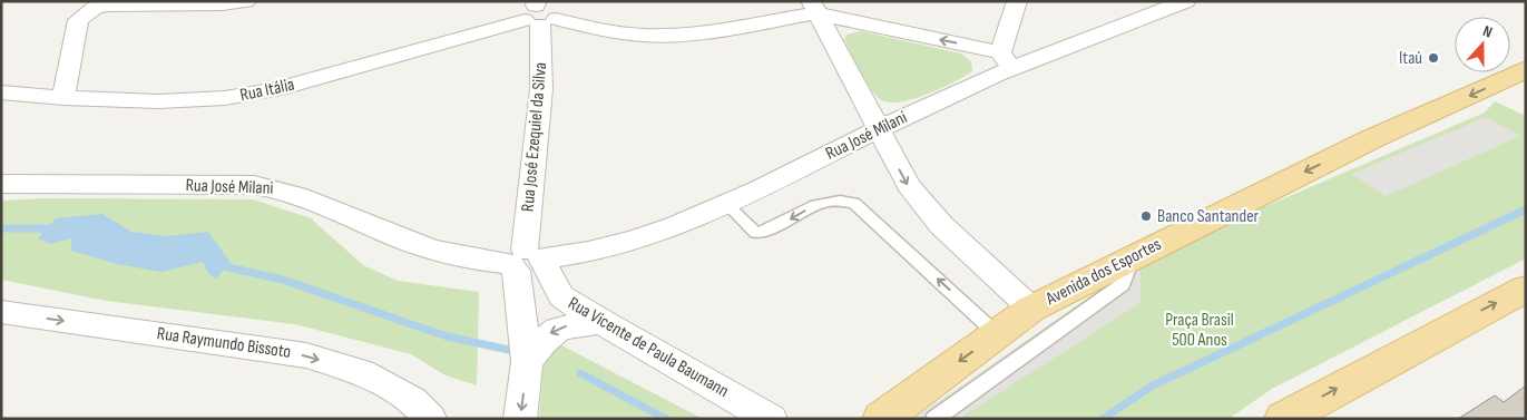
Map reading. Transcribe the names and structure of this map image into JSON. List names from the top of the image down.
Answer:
{
  "streets": {
    "main road": ["Avenida dos Esportes"],
    "street": [
      "Rua Itália",
      "Rua José Milani",
      "Rua José Ezequiel da Silva",
      "Rua Raymundo Bissoto",
      "Rua Vicente de Paula Baumann"
    ]
  },
  "crossings": [
    ["Rua Itália", "Rua José Ezequiel da Silva"],
    ["Rua José Milani", "Rua José Ezequiel da Silva"],
    ["Rua José Milani", "Rua Vicente de Paula Baumann"],
    ["Rua José Ezequiel da Silva", "Rua Vicente de Paula Baumann"]
  ],
  "one_way": ["Rua Raymundo Bissoto"],
  "parks": ["Praça Brasil 500 Anos"],
  "places": ["Itaú", "Banco Santander"],
  "north": "top"
}
